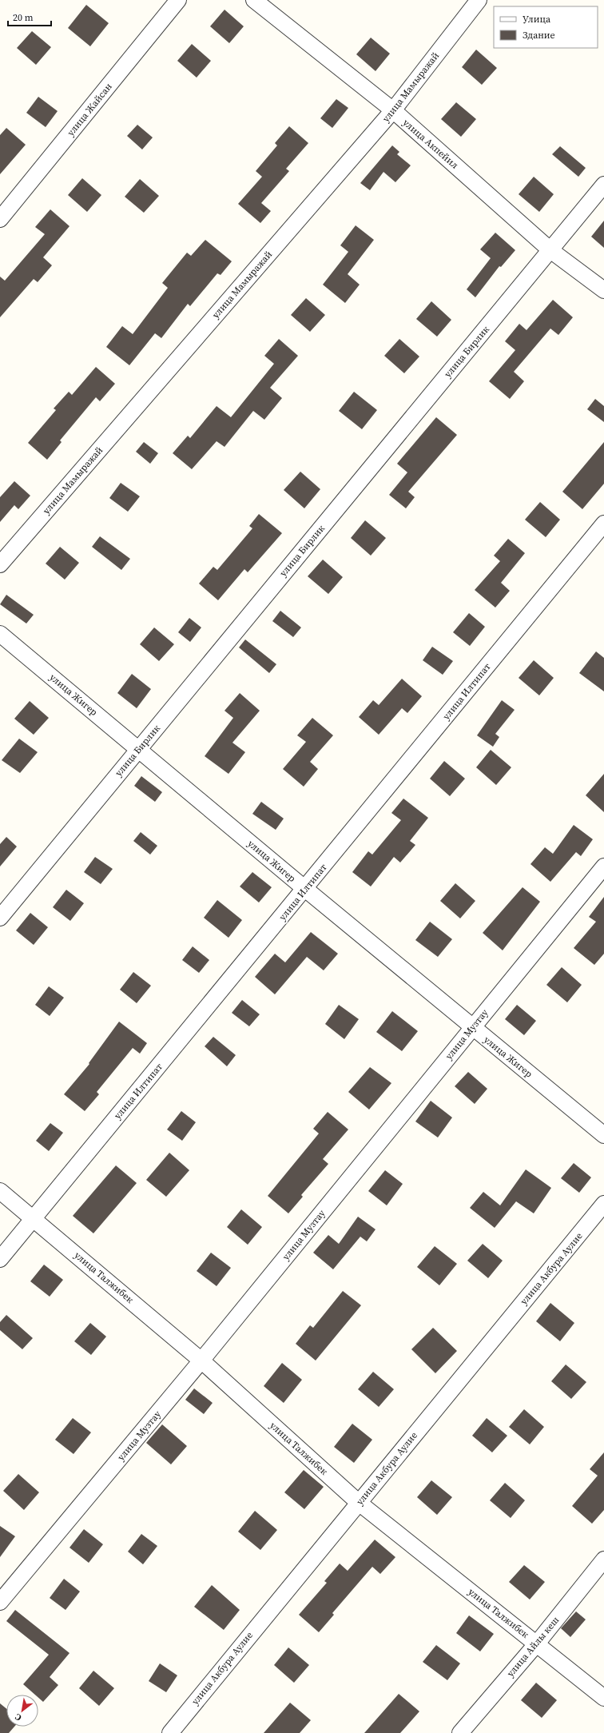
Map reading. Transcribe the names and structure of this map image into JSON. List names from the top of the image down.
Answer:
{
  "streets": {
    "street": [
      "улица Мамыражай",
      "улица Жайсан",
      "улица Акпейил",
      "улица Бирлик",
      "улица Илтипат",
      "улица Жигер",
      "улица Музтау",
      "улица Акбура Аулие",
      "улица Талжибек",
      "улица Айлы кеш"
    ]
  },
  "crossings": [
    ["улица Мамыражай", "улица Акпейил"],
    ["улица Акпейил", "улица Бирлик"],
    ["улица Бирлик", "улица Жигер"],
    ["улица Илтипат", "улица Жигер"],
    ["улица Илтипат", "улица Талжибек"],
    ["улица Жигер", "улица Музтау"],
    ["улица Музтау", "улица Талжибек"],
    ["улица Акбура Аулие", "улица Талжибек"],
    ["улица Талжибек", "улица Айлы кеш"]
  ],
  "legend": ["Улица", "Здание"],
  "scale_bar": "20 m",
  "north": "bottom left"
}
